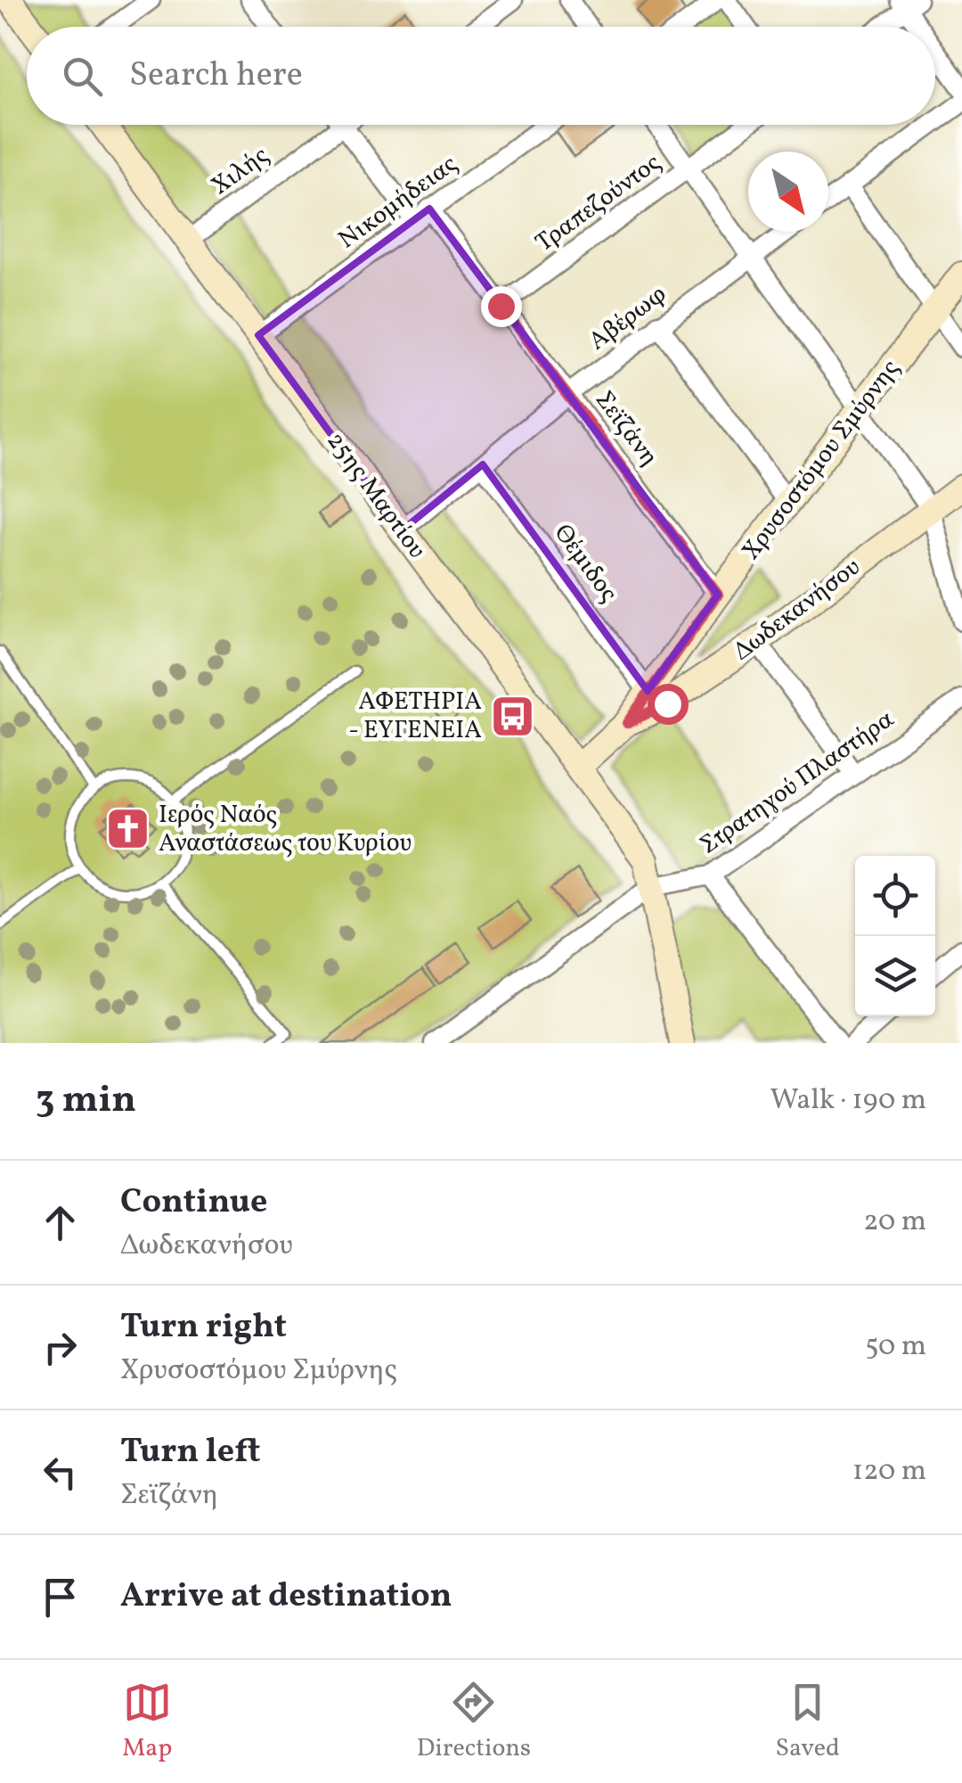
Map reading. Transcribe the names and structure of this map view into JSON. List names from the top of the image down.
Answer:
{
  "streets": {
    "street": [
      "Χιλής",
      "Νικομήδειας",
      "Τραπεζούντος",
      "Αβέρωφ",
      "Σεϊζάνη",
      "Χρυσοστόμου Σμύρνης",
      "25ης Μαρτίου",
      "Θέμιδος",
      "Δωδεκανήσου",
      "Στρατηγού Πλαστήρα"
    ]
  },
  "crossings": [
    ["Χιλής", "Σεϊζάνη"],
    ["Χιλής", "25ης Μαρτίου"],
    ["Νικομήδειας", "Σεϊζάνη"],
    ["Νικομήδειας", "25ης Μαρτίου"],
    ["Τραπεζούντος", "Σεϊζάνη"],
    ["Αβέρωφ", "Σεϊζάνη"],
    ["Αβέρωφ", "25ης Μαρτίου"],
    ["Αβέρωφ", "Θέμιδος"],
    ["Σεϊζάνη", "Χρυσοστόμου Σμύρνης"],
    ["Χρυσοστόμου Σμύρνης", "25ης Μαρτίου"],
    ["Χρυσοστόμου Σμύρνης", "Θέμιδος"],
    ["Χρυσοστόμου Σμύρνης", "Δωδεκανήσου"],
    ["25ης Μαρτίου", "Στρατηγού Πλαστήρα"]
  ],
  "places": {
    "bus stop": ["ΑΦΕΤΗΡΙΑ - ΕΥΓΕΝΕΙΑ"],
    "church": ["Ιερός Ναός Αναστάσεως του Κυρίου"]
  },
  "north": "bottom right",
  "page": {
    "search": "Search here",
    "heading": ["3 min", "Walk · 190 m"],
    "list": [
      ["Continue", "Δωδεκανήσου", "20 m"],
      ["Turn right", "Χρυσοστόμου Σμύρνης", "50 m"],
      ["Turn left", "Σεϊζάνη", "120 m"],
      "Arrive at destination"
    ],
    "nav": ["Map", "Directions", "Saved"]
  }
}
